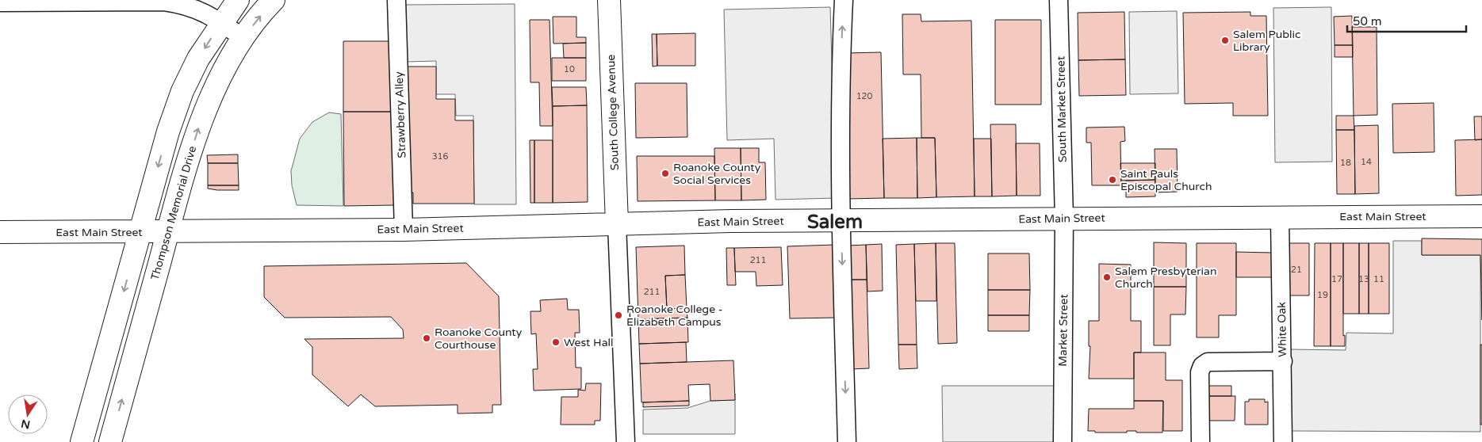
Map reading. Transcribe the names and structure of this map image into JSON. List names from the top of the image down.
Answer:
{
  "streets": {
    "main road": ["South College Avenue", "Thompson Memorial Drive", "East Main Street"],
    "street": [
      "South Market Street",
      "Strawberry Alley",
      "White Oak",
      "Market Street"
    ]
  },
  "crossings": [
    ["South Market Street", "East Main Street"],
    ["South Market Street", "Market Street"],
    ["South College Avenue", "East Main Street"],
    ["Strawberry Alley", "East Main Street"],
    ["Thompson Memorial Drive", "East Main Street"],
    ["East Main Street", "White Oak"],
    ["East Main Street", "Market Street"]
  ],
  "districts": ["Salem"],
  "places": [
    "Salem Public Library",
    "Roanoke County Social Services",
    "Saint Pauls Episcopal Church",
    "Salem Presbyterian Church",
    "Roanoke College - Elizabeth Campus",
    "Roanoke County Courthouse",
    "West Hall"
  ],
  "house_numbers": [
    "10",
    "120",
    "316",
    "14",
    "18",
    "211",
    "21",
    "17",
    "13",
    "11",
    "211",
    "19"
  ],
  "scale_bar": "50 m",
  "north": "bottom"
}
